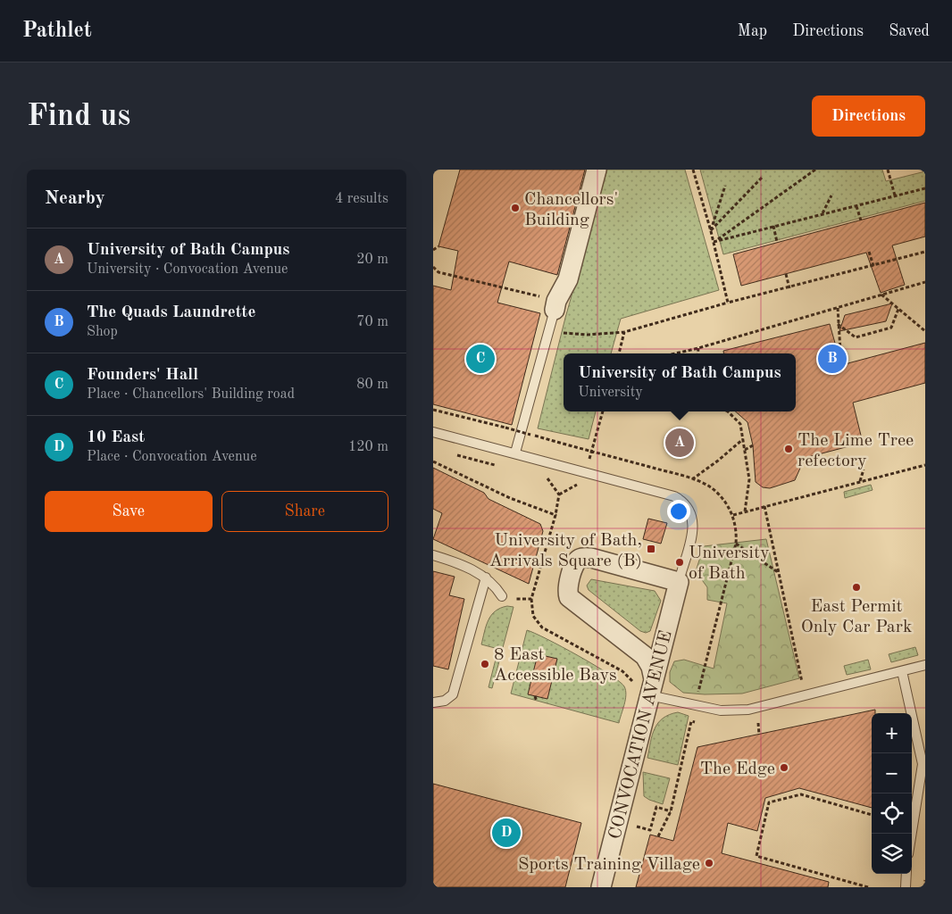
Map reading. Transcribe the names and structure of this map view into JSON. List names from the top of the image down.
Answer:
{
  "streets": {
    "street": ["CONVOCATION AVENUE"]
  },
  "places": {
    "other": [
      "Chancellors' Building",
      "The Lime Tree refectory",
      "University of Bath",
      "East Permit Only Car Park",
      "8 East Accessible Bays",
      "The Edge",
      "Sports Training Village"
    ],
    "transit": ["University of Bath, Arrivals Square (B)"]
  },
  "page": {
    "header": "Pathlet",
    "nav": ["Map", "Directions", "Saved"],
    "buttons": [
      "Directions",
      ["Save", "Share"]
    ],
    "title": "Find us",
    "heading": ["Nearby", "4 results"],
    "list": [
      {
        "mark": "A",
        "name": "University of Bath Campus",
        "note": "University · Convocation Avenue",
        "value": "20 m"
      },
      {
        "mark": "B",
        "name": "The Quads Laundrette",
        "note": "Shop",
        "value": "70 m"
      },
      {
        "mark": "C",
        "name": "Founders' Hall",
        "note": "Place · Chancellors' Building road",
        "value": "80 m"
      },
      {
        "mark": "D",
        "name": "10 East",
        "note": "Place · Convocation Avenue",
        "value": "120 m"
      }
    ],
    "pins": [
      "B",
      "C",
      "A",
      "D"
    ],
    "popup": ["University of Bath Campus", "University"],
    "map_buttons": ["+", "−"]
  }
}
